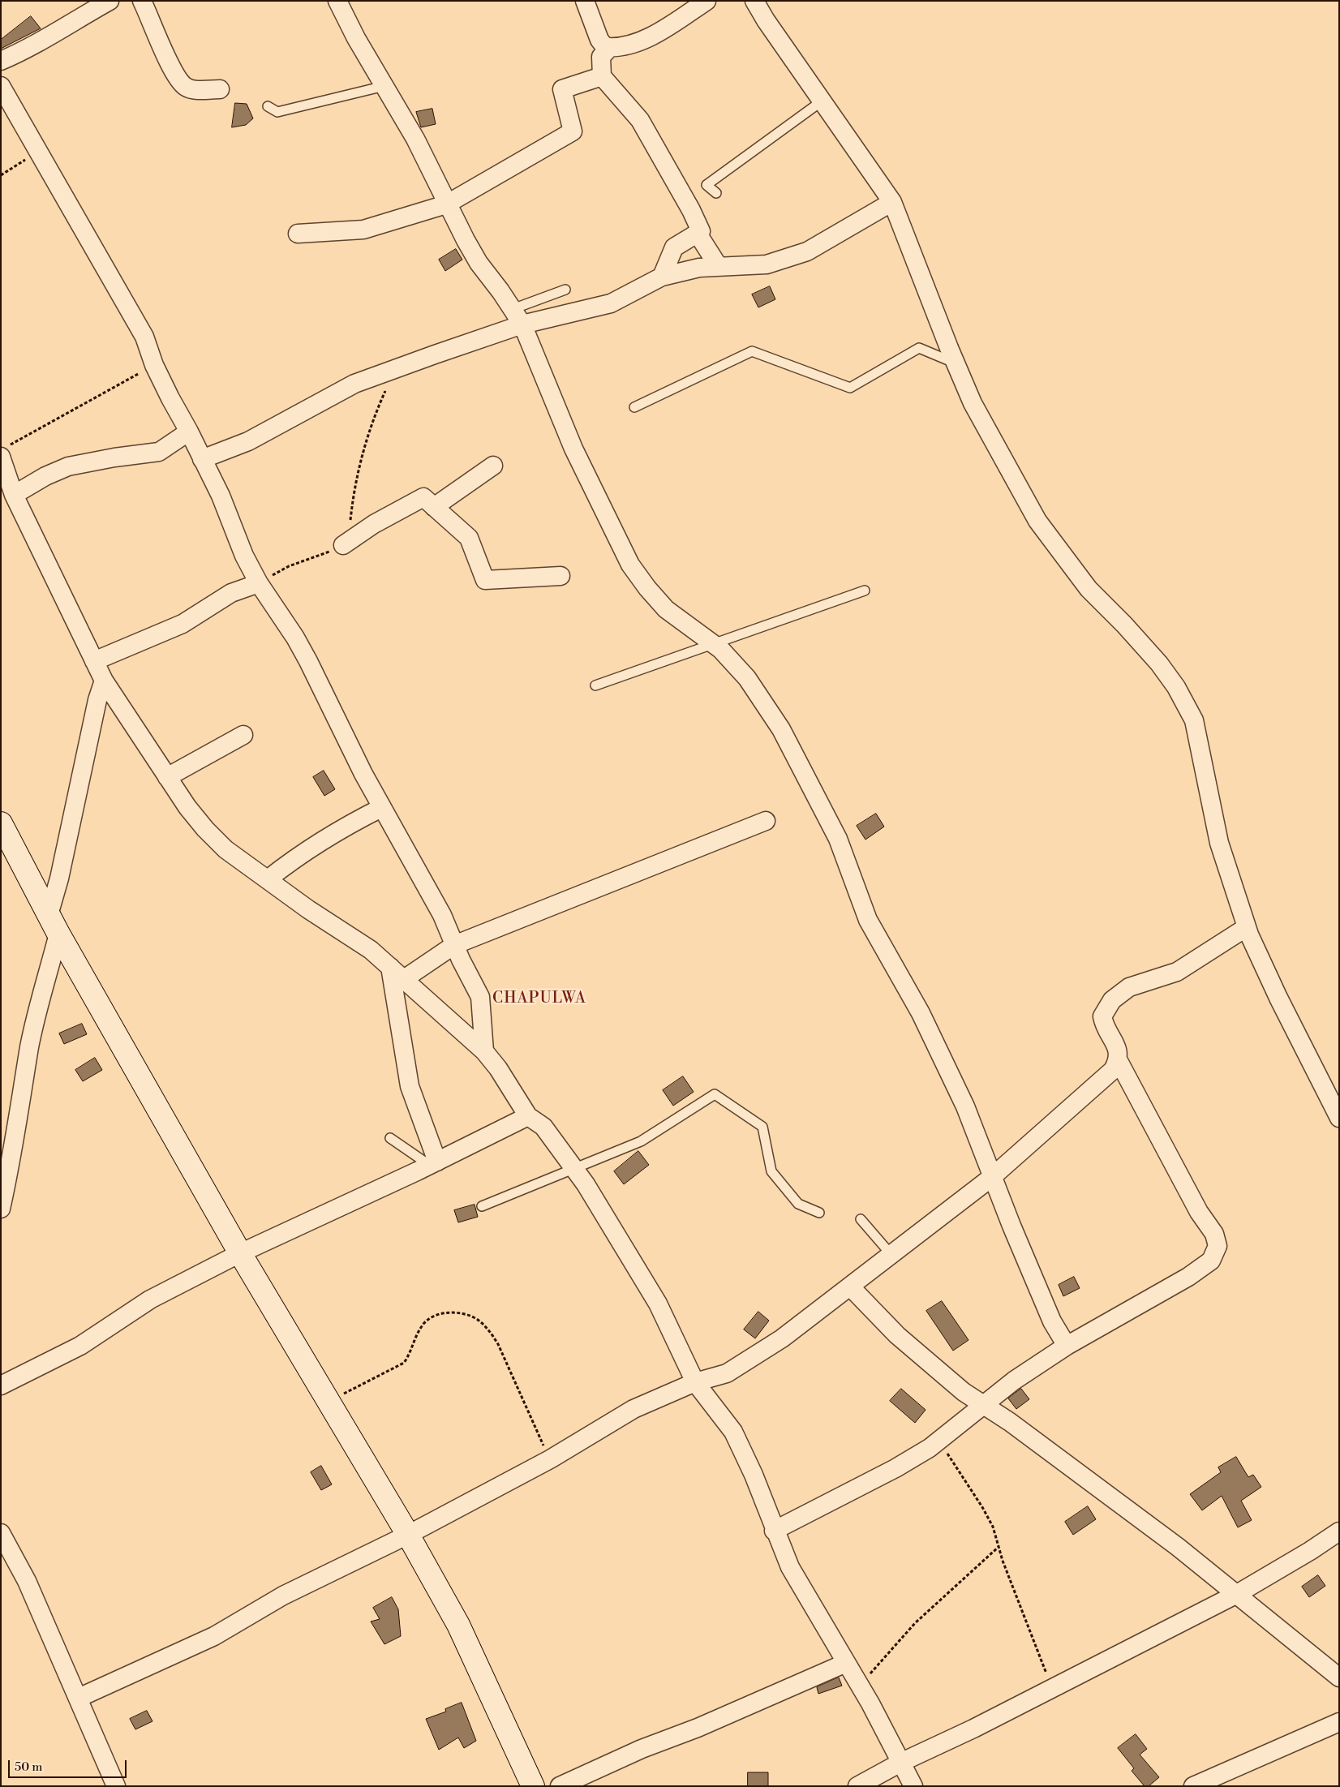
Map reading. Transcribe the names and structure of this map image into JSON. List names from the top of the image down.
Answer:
{
  "districts": ["CHAPULWA"],
  "scale_bar": "50 m"
}
